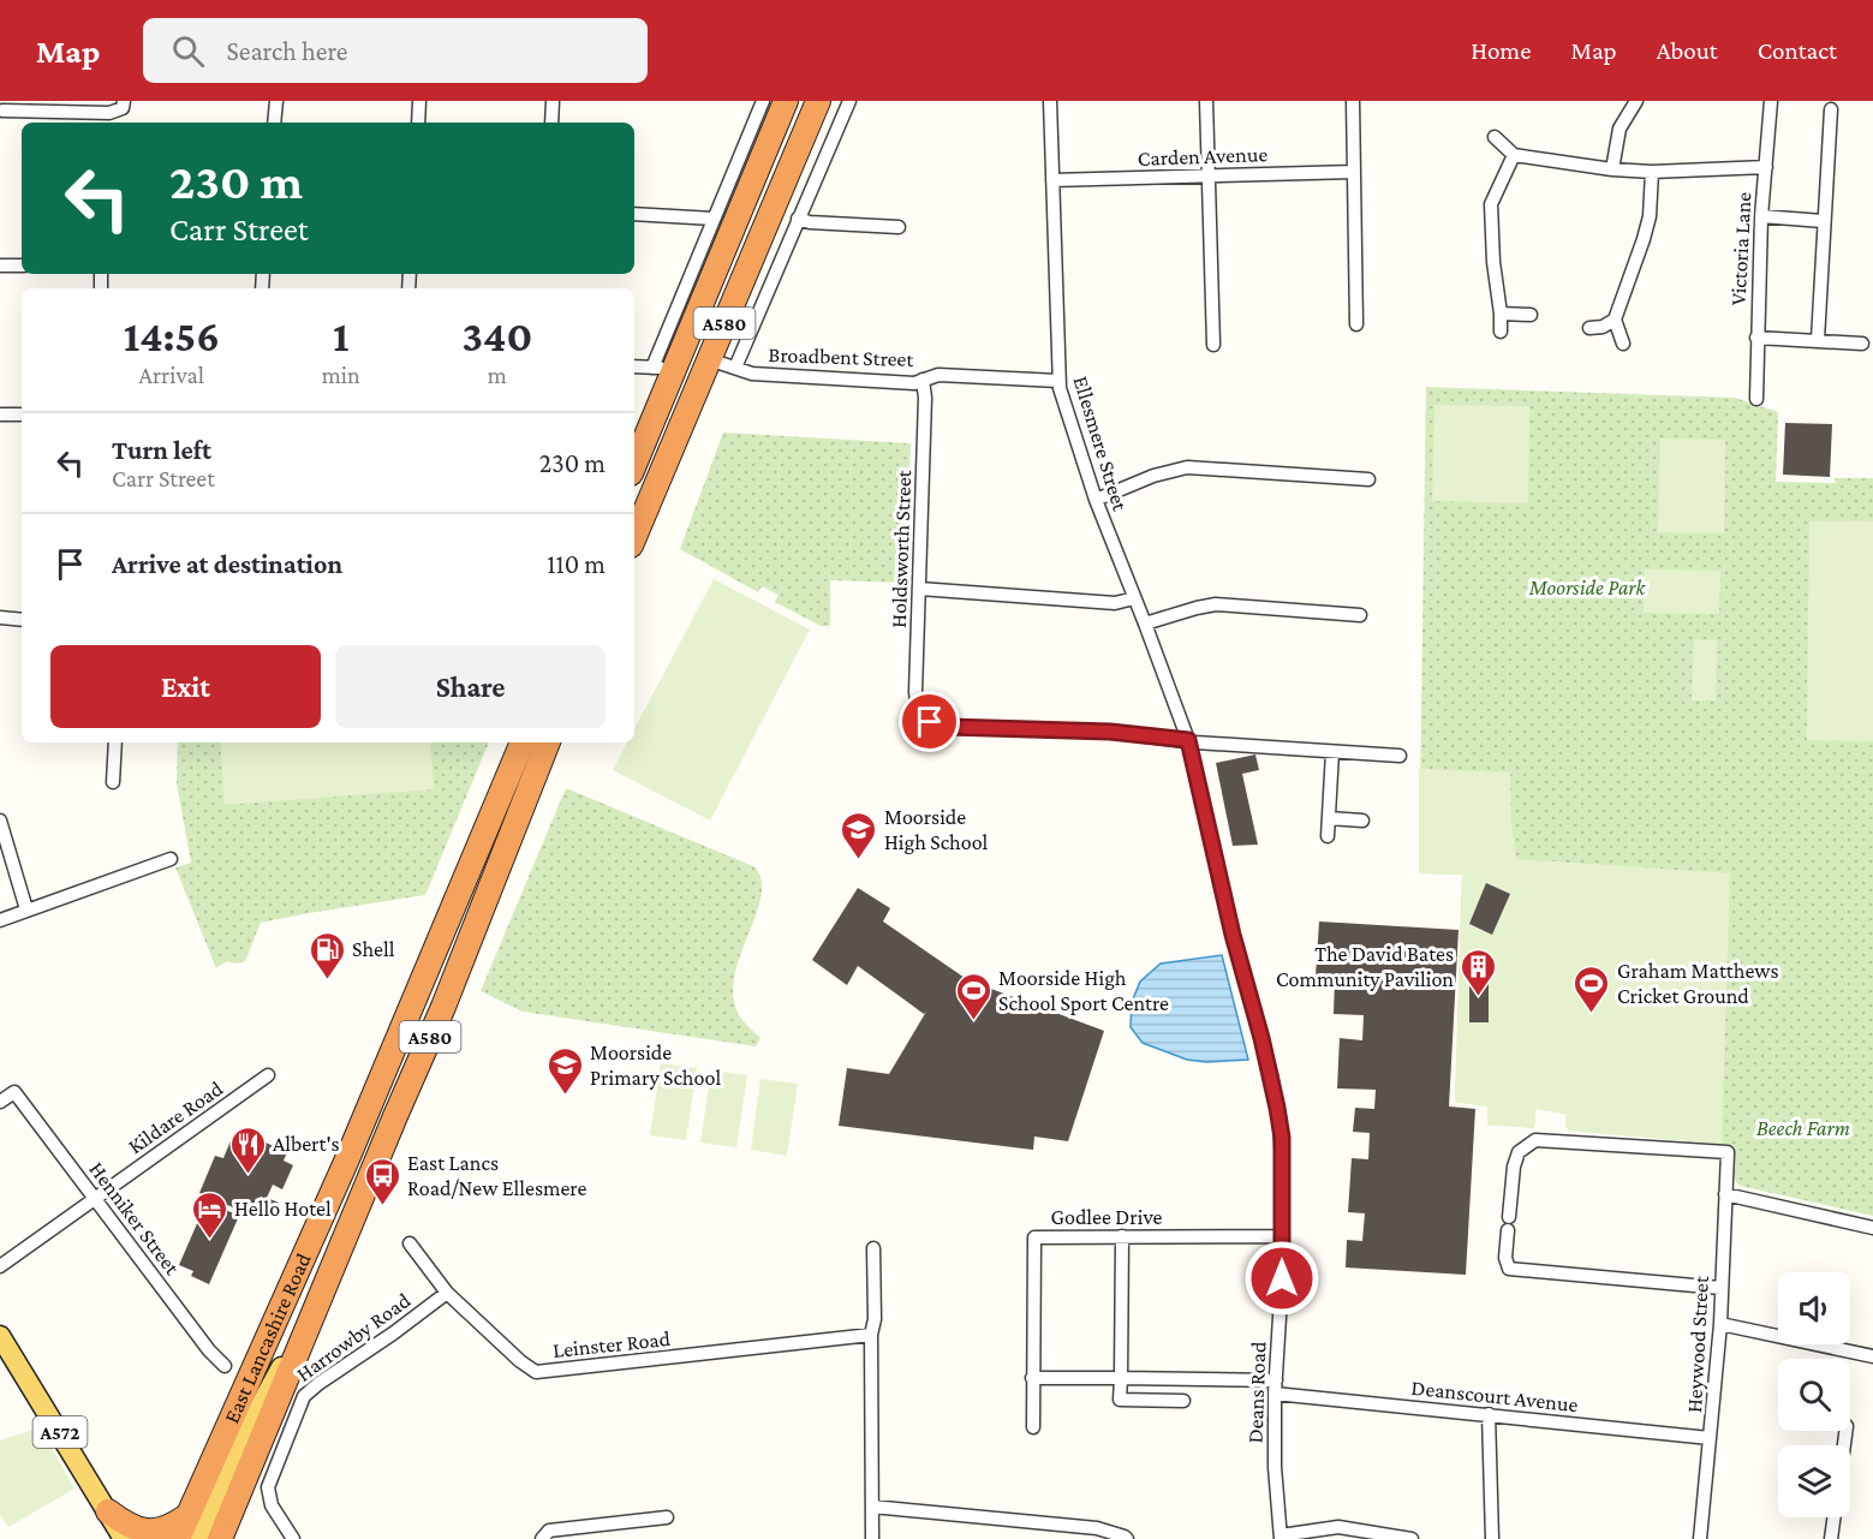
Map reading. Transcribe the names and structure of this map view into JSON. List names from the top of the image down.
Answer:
{
  "streets": {
    "highway": ["A580", "East Lancashire Road"],
    "main road": ["A572"],
    "street": [
      "Carden Avenue",
      "Victoria Lane",
      "Broadbent Street",
      "Ellesmere Street",
      "Holdsworth Street",
      "Kildare Road",
      "Godlee Drive",
      "Henniker Street",
      "Harrowby Road",
      "Leinster Road",
      "Heywood Street",
      "Deans Road",
      "Deanscourt Avenue"
    ]
  },
  "crossings": [
    ["Carden Avenue", "Ellesmere Street"],
    ["A580", "Broadbent Street"],
    ["Broadbent Street", "Ellesmere Street"],
    ["Broadbent Street", "Holdsworth Street"],
    ["Ellesmere Street", "Holdsworth Street"],
    ["Ellesmere Street", "Deans Road"],
    ["Holdsworth Street", "Deans Road"],
    ["Kildare Road", "Henniker Street"],
    ["Godlee Drive", "Deans Road"],
    ["Godlee Drive", "Deanscourt Avenue"],
    ["Harrowby Road", "Leinster Road"],
    ["Heywood Street", "Deanscourt Avenue"],
    ["Deans Road", "Deanscourt Avenue"]
  ],
  "parks": ["Moorside Park", "Beech Farm"],
  "places": {
    "school or university": ["Moorside High School", "Moorside Primary School"],
    "fuel station": ["Shell"],
    "building": ["The David Bates Community Pavilion"],
    "sports": ["Graham Matthews Cricket Ground", "Moorside High School Sport Centre"],
    "restaurant": ["Albert's"],
    "bus stop": ["East Lancs Road/New Ellesmere"],
    "hotel": ["Hello Hotel"]
  },
  "page": {
    "header": "Map",
    "search": "Search here",
    "nav": [
      "Home",
      "Map",
      "About",
      "Contact"
    ],
    "turn": ["230 m", "Carr Street"],
    "eta": [
      "14:56",
      "Arrival",
      "1",
      "min",
      "340",
      "m"
    ],
    "list": [
      {
        "name": "Turn left",
        "note": "Carr Street",
        "value": "230 m"
      },
      {
        "name": "Arrive at destination",
        "value": "110 m"
      }
    ],
    "buttons": ["Exit", "Share"]
  }
}
